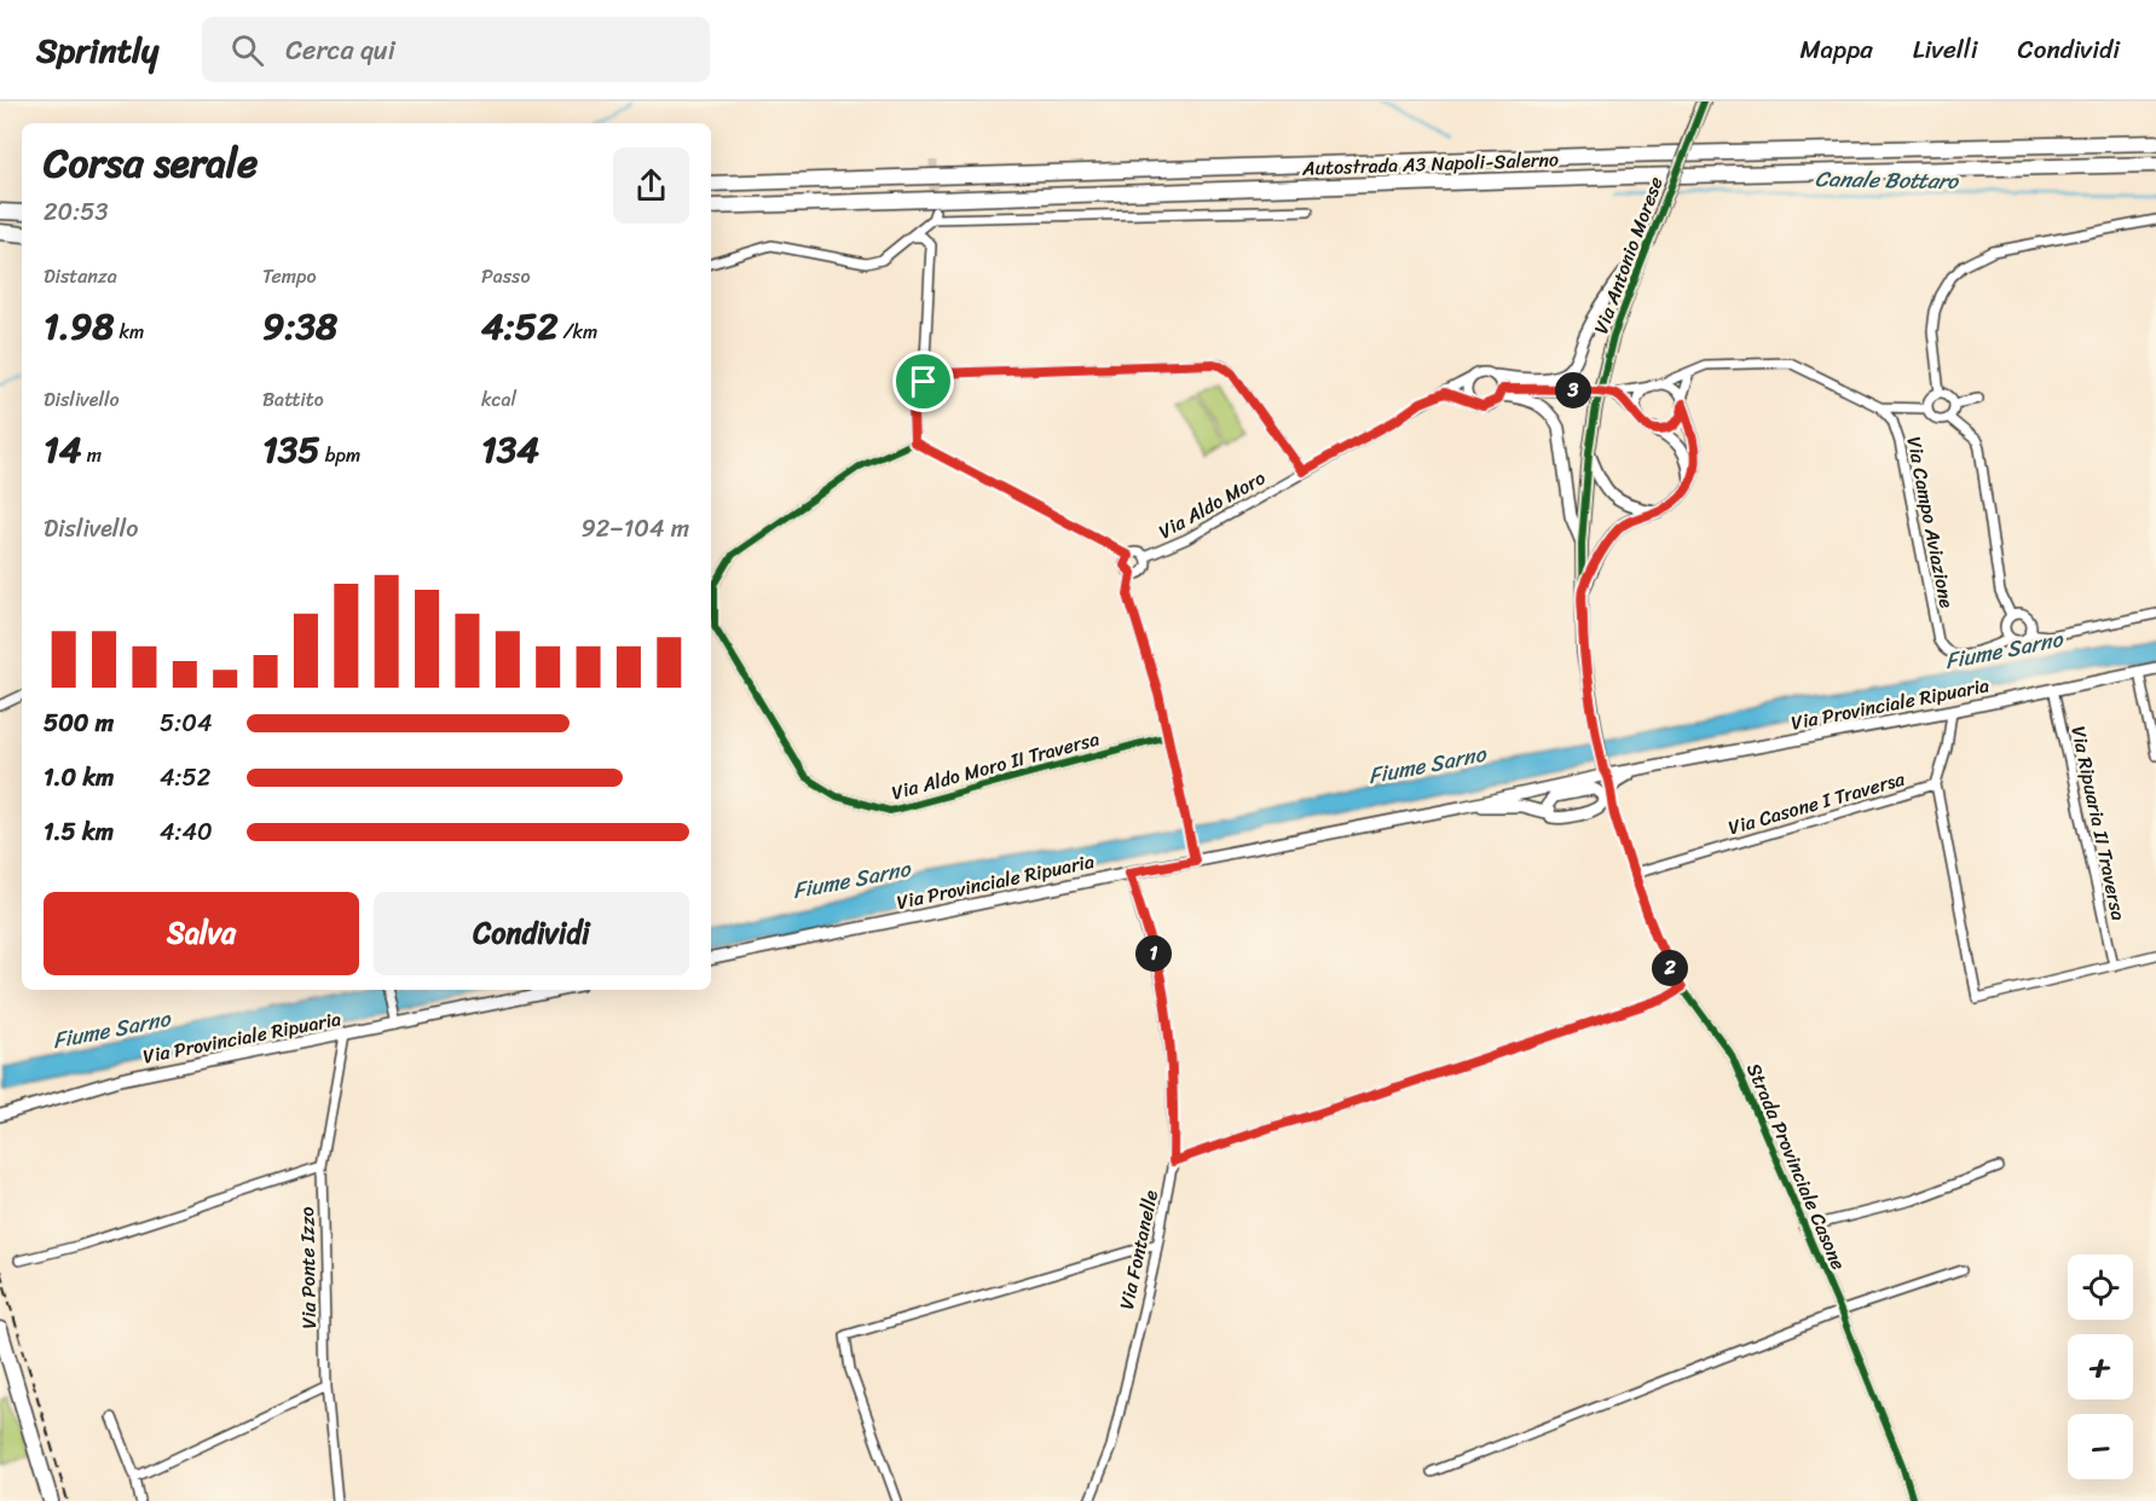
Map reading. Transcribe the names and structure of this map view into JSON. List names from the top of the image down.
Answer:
{
  "streets": {
    "highway": ["Autostrada A3 Napoli-Salerno"],
    "main road": ["Via Antonio Morese", "Via Provinciale Ripuaria"],
    "street": [
      "Via Aldo Moro",
      "Via Campo Aviazione",
      "Via Aldo Moro II Traversa",
      "Via Casone I Traversa",
      "Via Ripuaria II Traversa",
      "Strada Provinciale Casone",
      "Via Fontanelle",
      "Via Ponte Izzo"
    ]
  },
  "crossings": [
    ["Via Antonio Morese", "Via Provinciale Ripuaria"],
    ["Via Antonio Morese", "Strada Provinciale Casone"],
    ["Via Provinciale Ripuaria", "Via Casone I Traversa"],
    ["Via Provinciale Ripuaria", "Via Ripuaria II Traversa"],
    ["Via Provinciale Ripuaria", "Strada Provinciale Casone"],
    ["Via Provinciale Ripuaria", "Via Fontanelle"],
    ["Via Provinciale Ripuaria", "Via Ponte Izzo"],
    ["Via Casone I Traversa", "Strada Provinciale Casone"]
  ],
  "water": ["Canale Bottaro", "Fiume Sarno"],
  "page": {
    "header": "Sprintly",
    "search": "Cerca qui",
    "nav": ["Mappa", "Livelli", "Condividi"],
    "heading": ["Corsa serale", "20:53"],
    "stats": [
      ["Distanza", "1.98 km"],
      ["Tempo", "9:38"],
      ["Passo", "4:52 /km"],
      ["Dislivello", "14 m"],
      ["Battito", "135 bpm"],
      ["kcal", "134"]
    ],
    "pins": ["3", "1", "2"],
    "chart": ["Dislivello", "92–104 m"],
    "list": [
      {
        "name": "500 m",
        "note": "5:04"
      },
      {
        "name": "1.0 km",
        "note": "4:52"
      },
      {
        "name": "1.5 km",
        "note": "4:40"
      }
    ],
    "buttons": ["Salva", "Condividi"],
    "map_buttons": ["+", "−"]
  }
}
